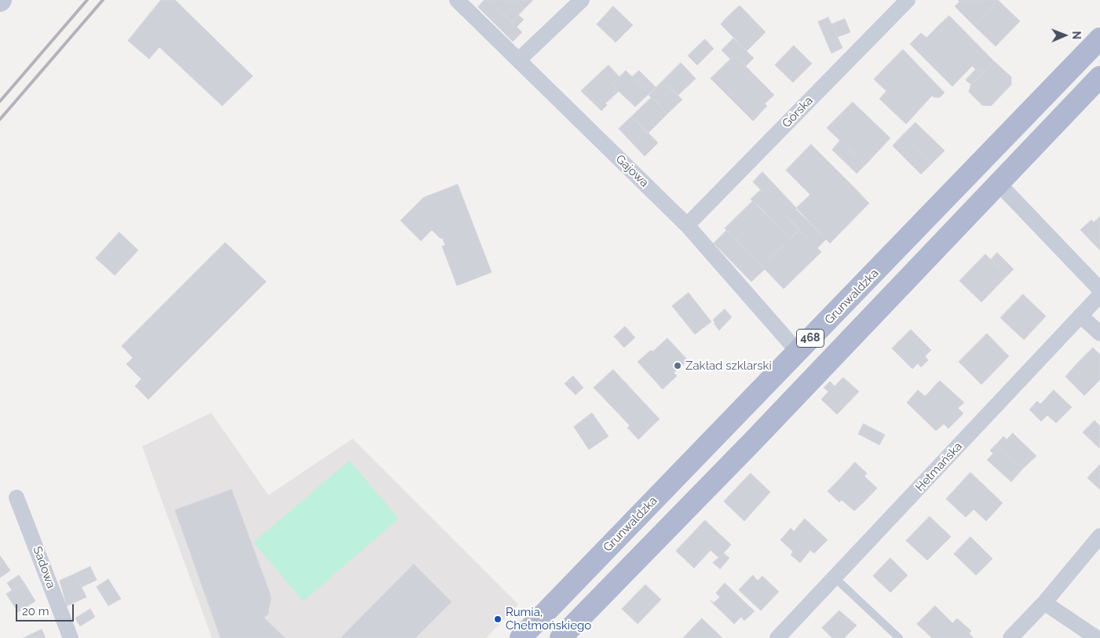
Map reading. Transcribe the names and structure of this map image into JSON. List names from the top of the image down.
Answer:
{
  "streets": {
    "main road": ["Grunwaldzka", "468"],
    "street": [
      "Górska",
      "Gajowa",
      "Hetmańska",
      "Sadowa"
    ]
  },
  "crossings": [
    ["Górska", "Gajowa"],
    ["Gajowa", "Grunwaldzka"]
  ],
  "places": ["Zakład szklarski", "Rumia, Chełmońskiego"],
  "scale_bar": "20 m",
  "north": "right"
}
